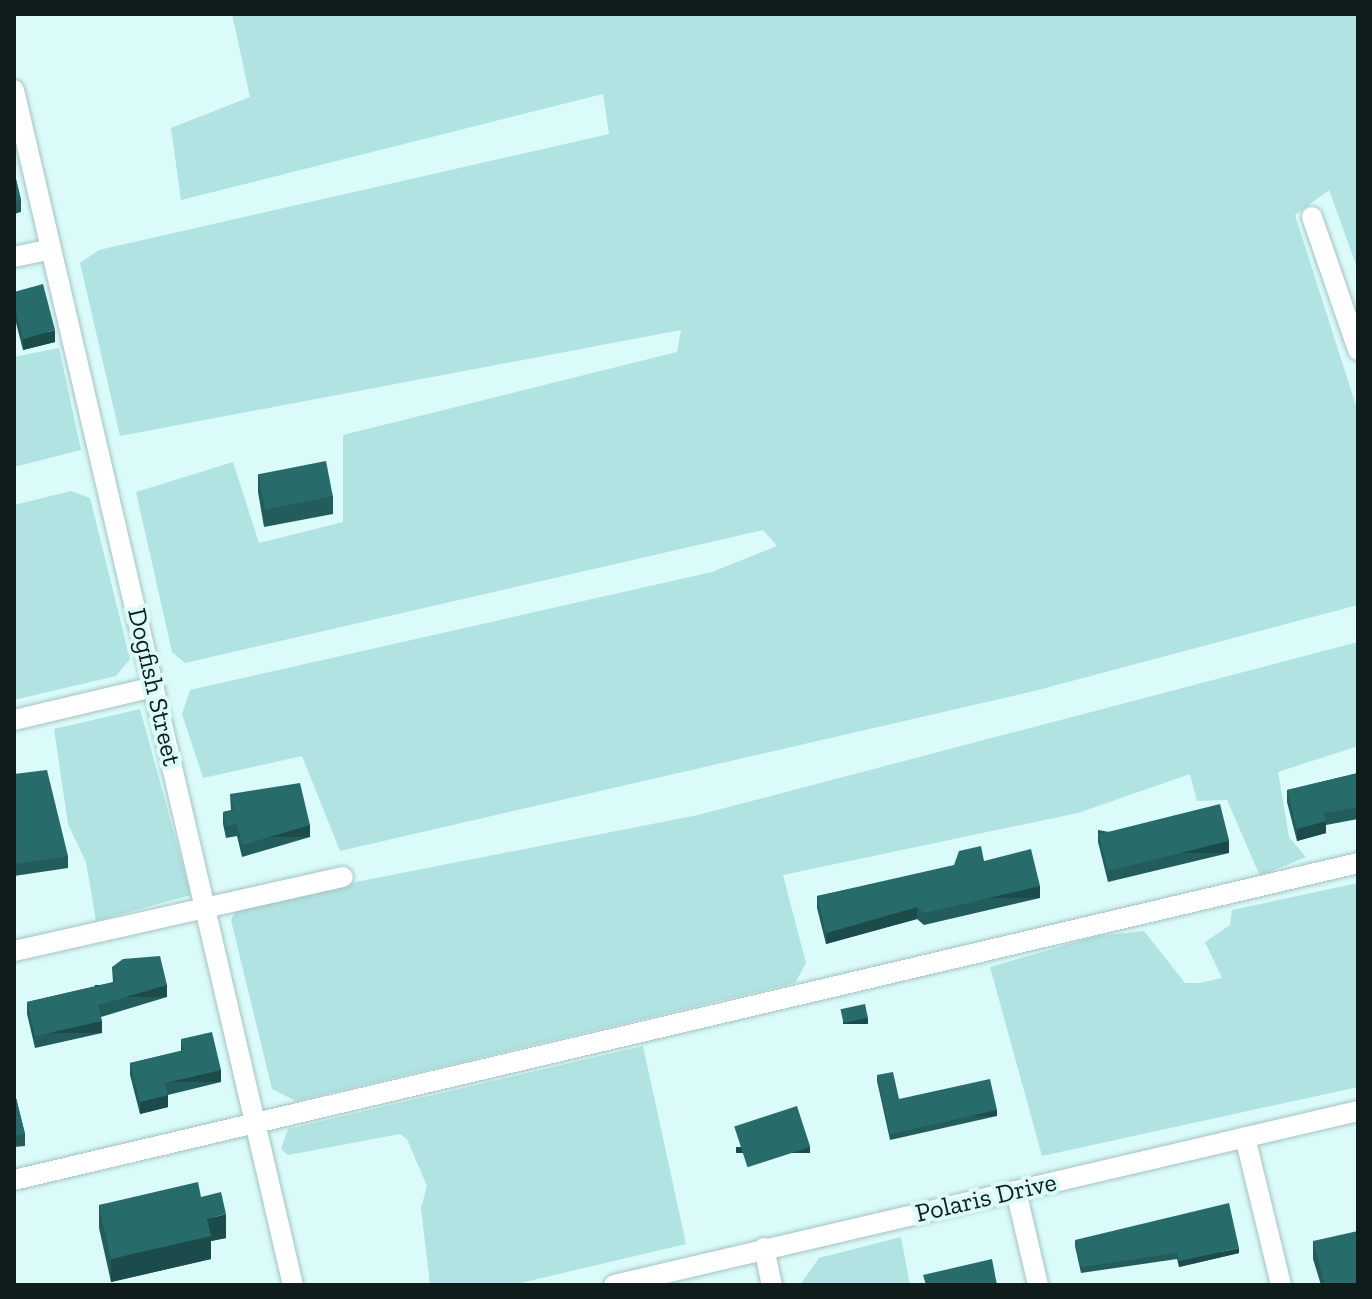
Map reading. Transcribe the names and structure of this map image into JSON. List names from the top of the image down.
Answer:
{
  "streets": {
    "street": ["Dogfish Street", "Polaris Drive"]
  }
}
